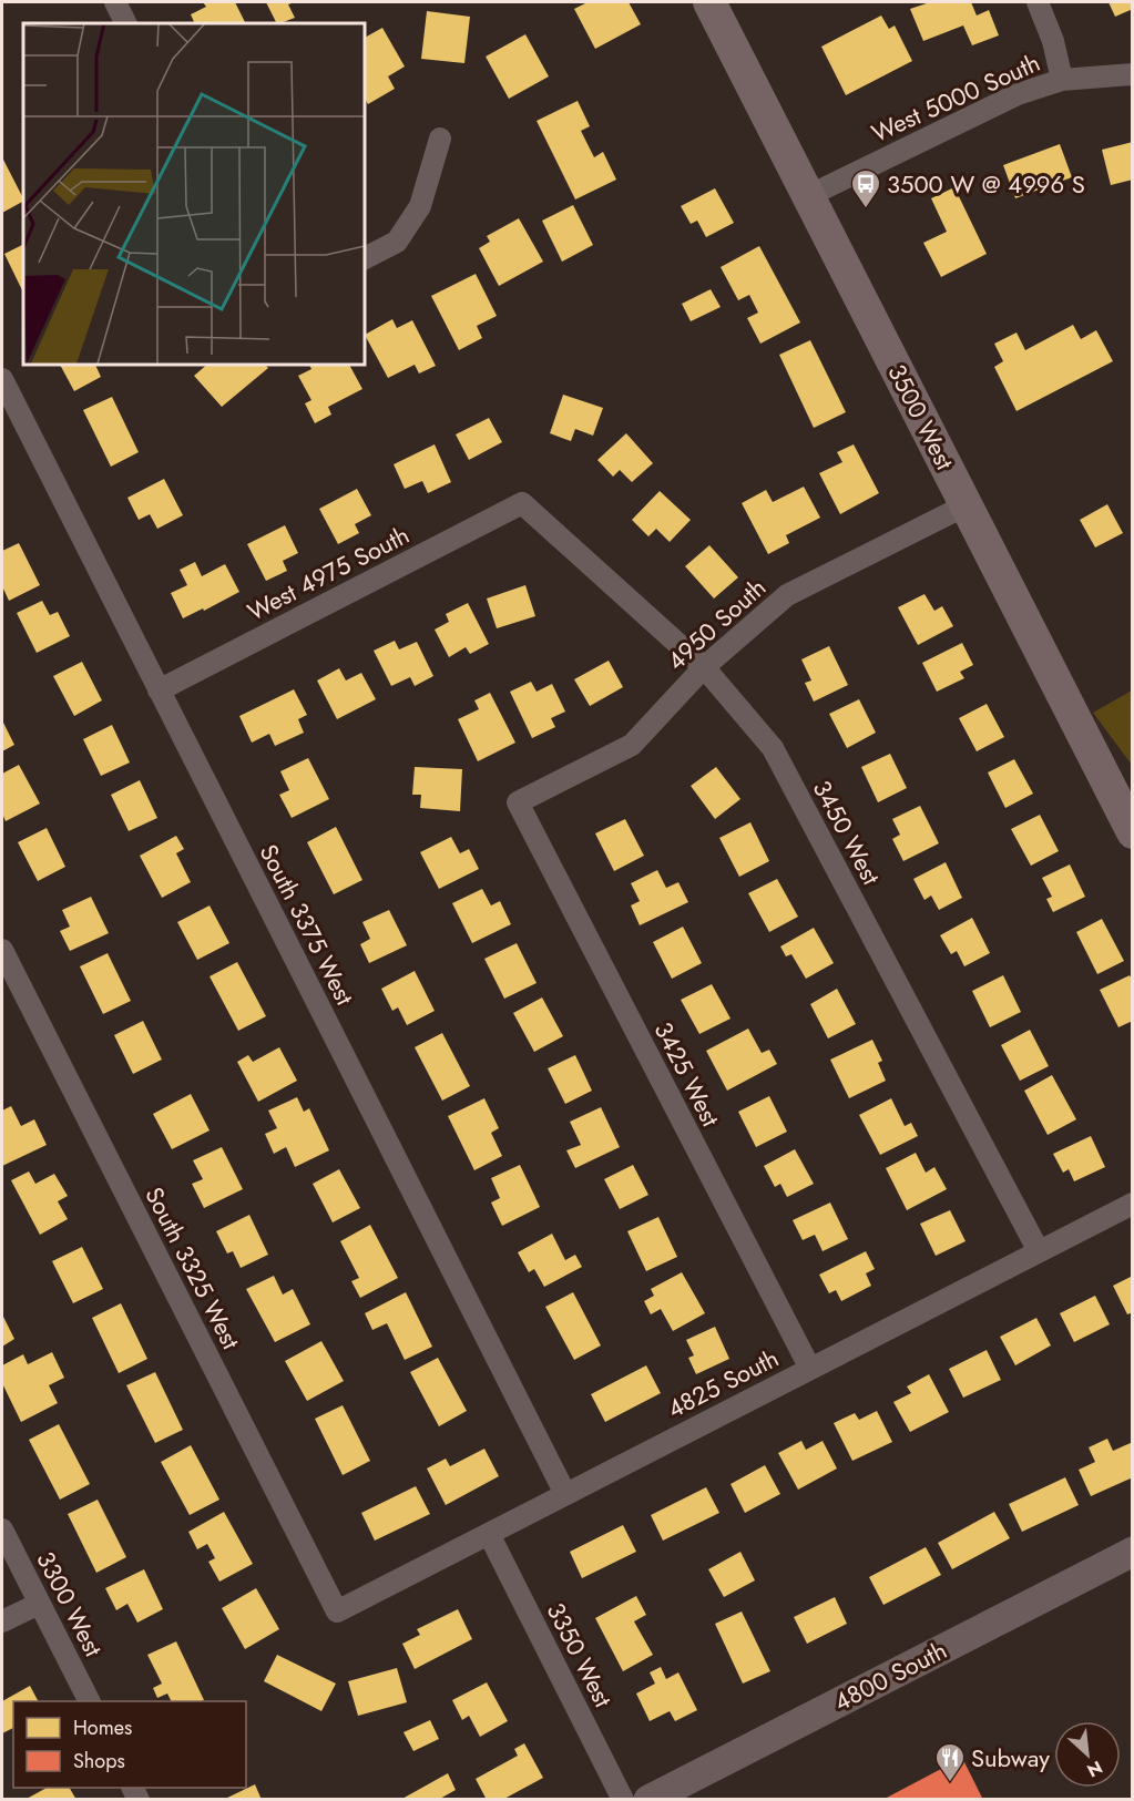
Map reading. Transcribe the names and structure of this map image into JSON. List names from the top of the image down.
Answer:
{
  "streets": {
    "main road": ["3500 West", "4800 South"],
    "street": [
      "West 5000 South",
      "West 4975 South",
      "4950 South",
      "3450 West",
      "South 3375 West",
      "3425 West",
      "South 3325 West",
      "4825 South",
      "3300 West",
      "3350 West"
    ]
  },
  "crossings": [
    ["West 5000 South", "3500 West"],
    ["3500 West", "4950 South"],
    ["West 4975 South", "3450 West"],
    ["West 4975 South", "South 3375 West"],
    ["4950 South", "3450 West"],
    ["4950 South", "3425 West"],
    ["3450 West", "4825 South"],
    ["South 3375 West", "4825 South"],
    ["3425 West", "4825 South"],
    ["South 3325 West", "4825 South"],
    ["4825 South", "3350 West"]
  ],
  "places": {
    "bus stop": ["3500 W @ 4996 S"],
    "restaurant": ["Subway"]
  },
  "legend": ["Homes", "Shops"],
  "north": "bottom right"
}
